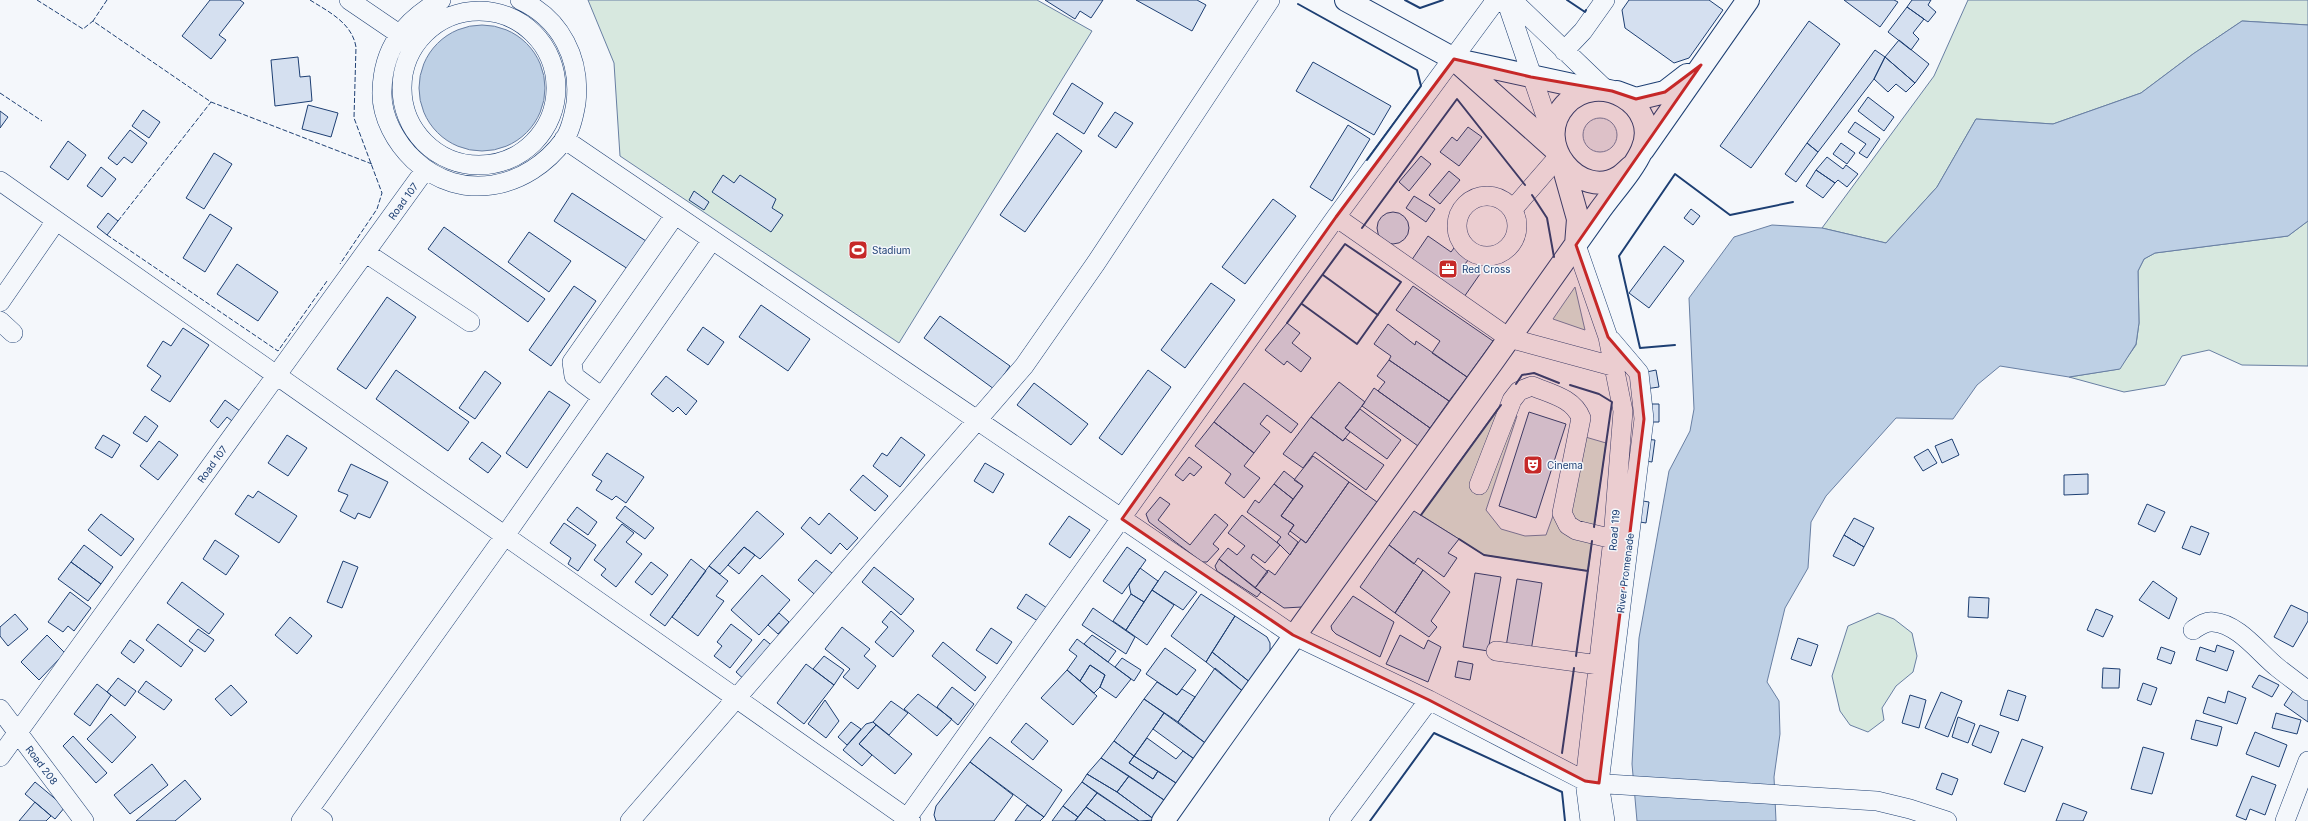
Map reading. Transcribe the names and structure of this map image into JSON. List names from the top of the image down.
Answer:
{
  "streets": {
    "street": [
      "Road 107",
      "Road 119",
      "River Promenade",
      "Road 208"
    ]
  },
  "crossings": [
    ["Road 107", "Road 208"],
    ["Road 119", "River Promenade"]
  ],
  "places": {
    "sports": ["Stadium"],
    "office": ["Red Cross"],
    "theatre": ["Cinema"]
  }
}
